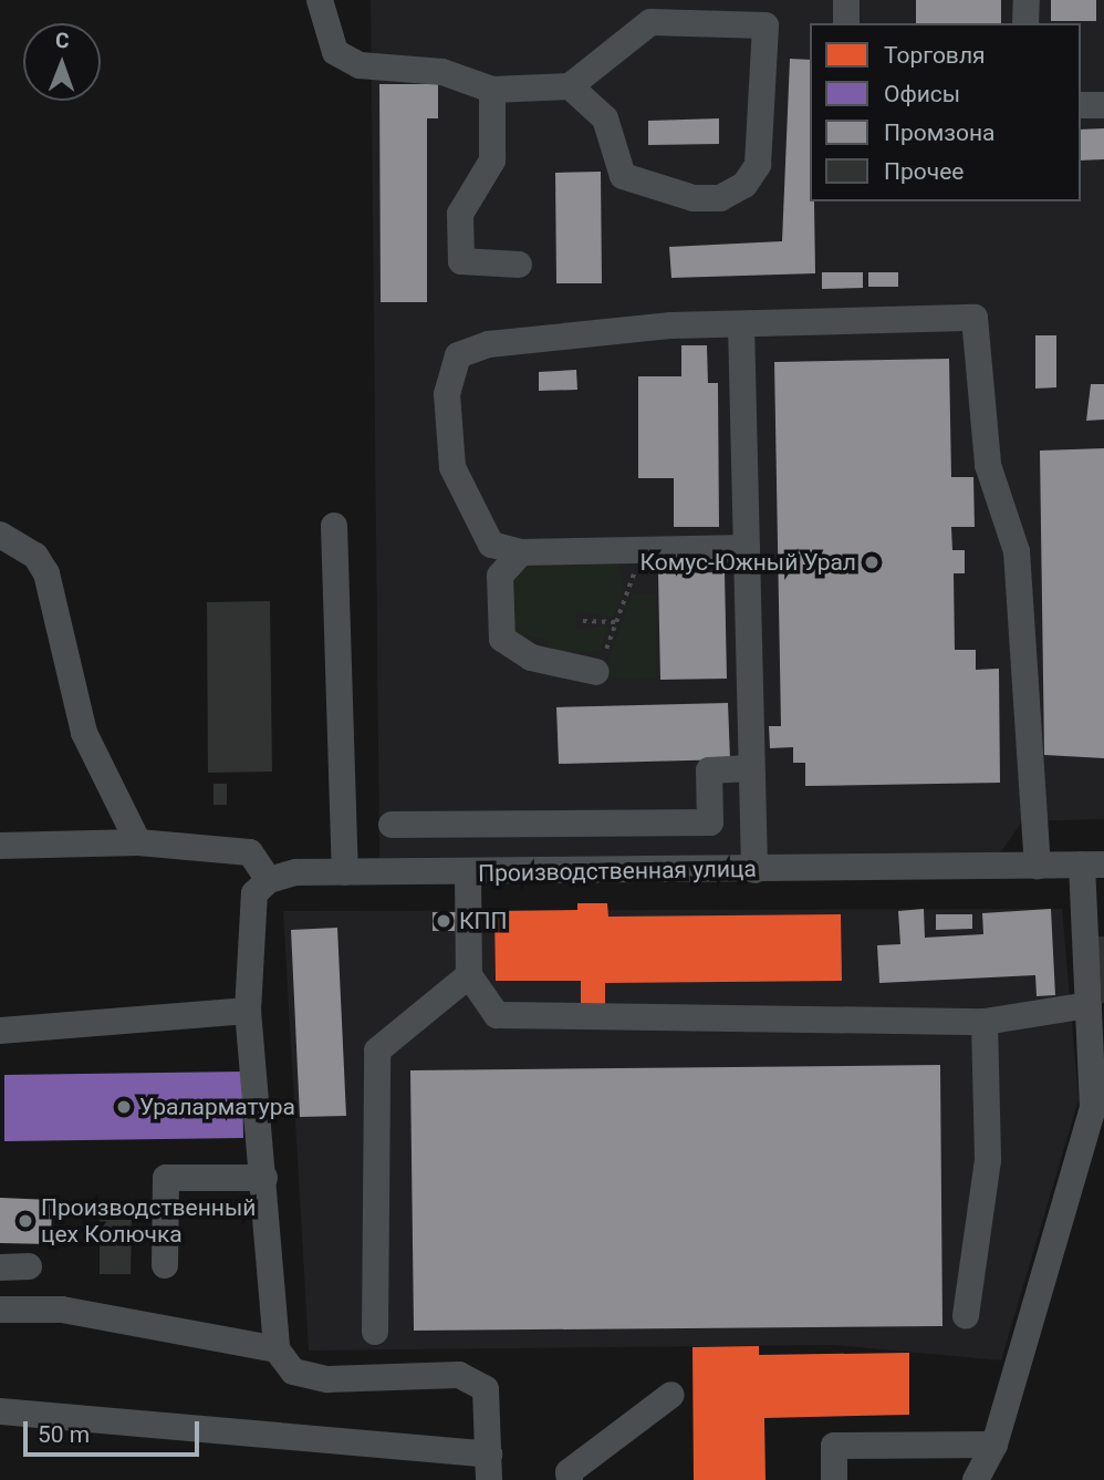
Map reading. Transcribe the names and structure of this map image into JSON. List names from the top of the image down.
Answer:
{
  "streets": {
    "street": ["Производственная улица"]
  },
  "places": [
    "Комус-Южный Урал",
    "КПП",
    "Ураларматура",
    "Производственный цех Колючка"
  ],
  "legend": [
    "Торговля",
    "Офисы",
    "Промзона",
    "Прочее"
  ],
  "scale_bar": "50 m",
  "north": "top"
}
